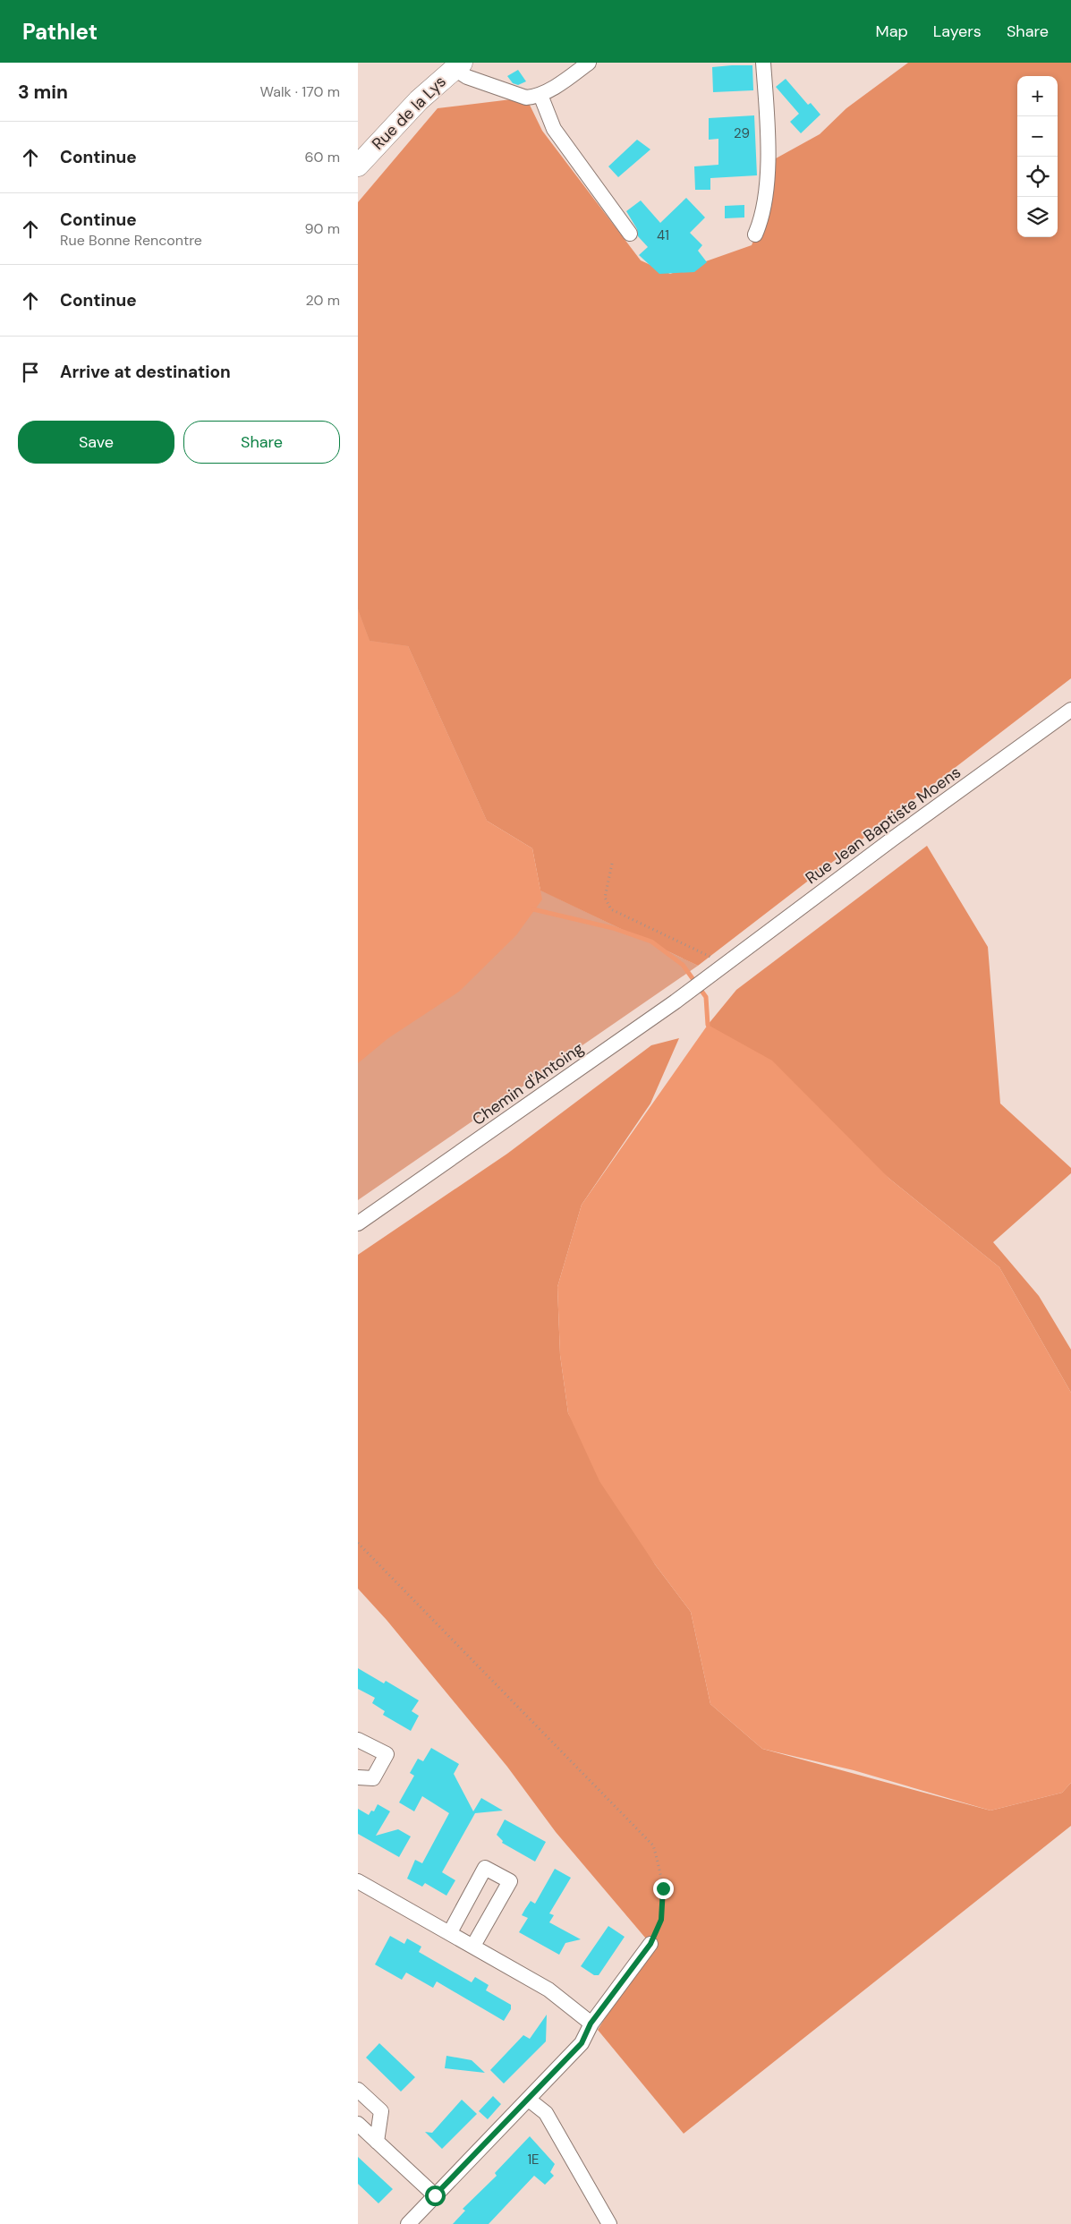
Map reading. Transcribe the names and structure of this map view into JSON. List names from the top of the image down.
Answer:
{
  "streets": {
    "main road": ["Rue de la Lys"],
    "street": ["Rue Jean Baptiste Moens", "Chemin d'Antoing"]
  },
  "crossings": [
    ["Rue Jean Baptiste Moens", "Chemin d'Antoing"]
  ],
  "house_numbers": ["29", "41", "1E"],
  "page": {
    "header": "Pathlet",
    "nav": ["Map", "Layers", "Share"],
    "heading": ["3 min", "Walk · 170 m"],
    "map_buttons": ["+", "−"],
    "list": [
      ["Continue", "60 m"],
      ["Continue", "Rue Bonne Rencontre", "90 m"],
      ["Continue", "20 m"],
      "Arrive at destination"
    ],
    "buttons": ["Save", "Share"]
  }
}
